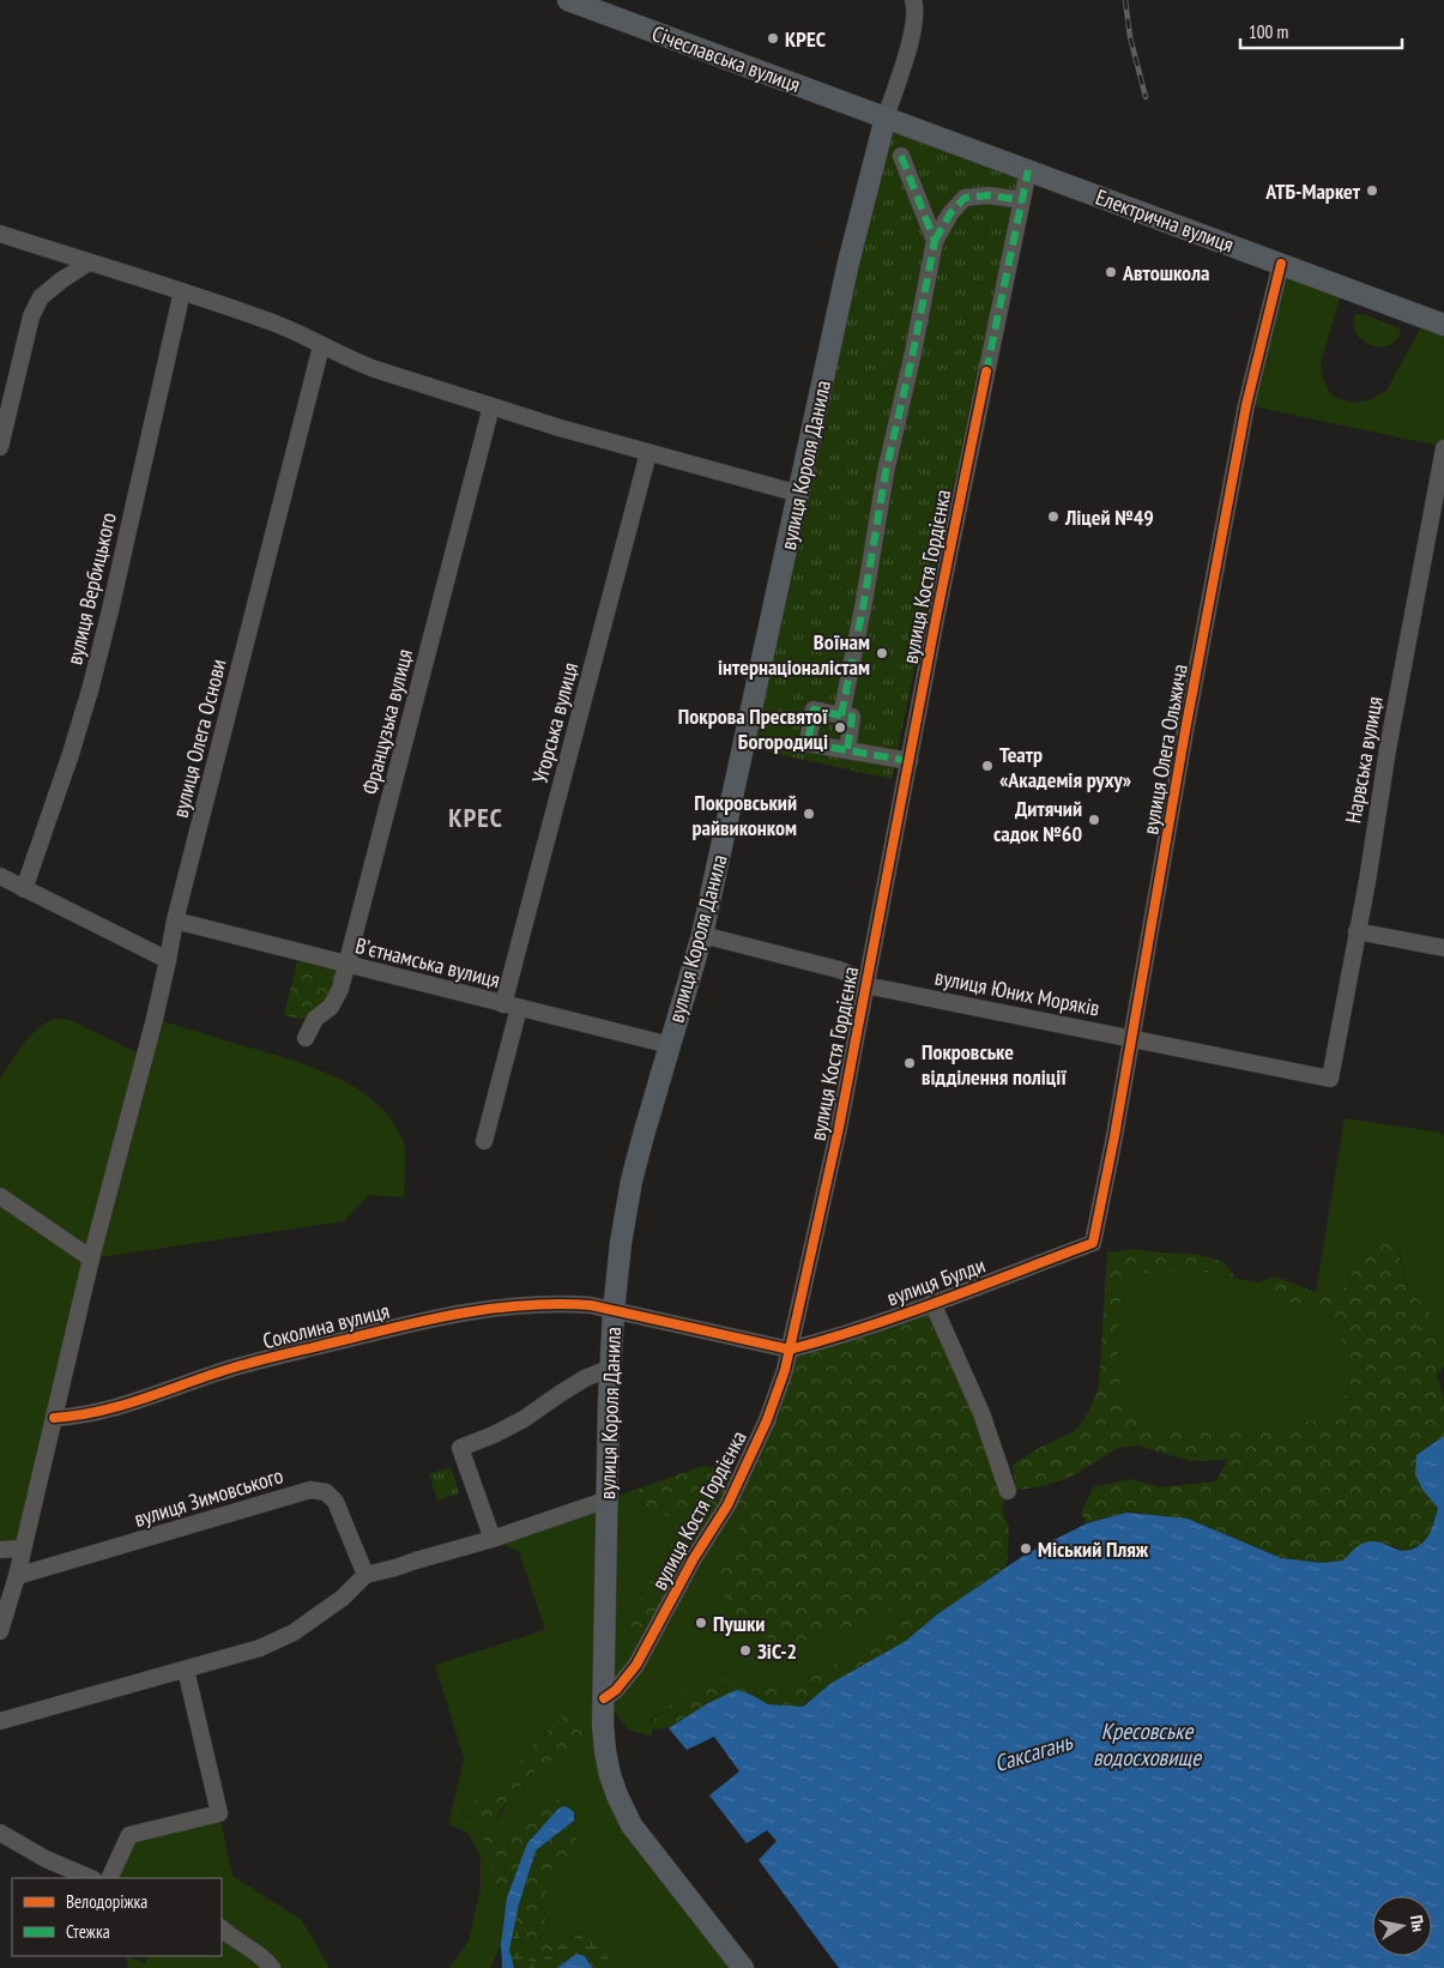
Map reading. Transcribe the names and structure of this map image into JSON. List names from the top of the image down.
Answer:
{
  "streets": {
    "main road": ["Січеславська вулиця", "Електрична вулиця", "вулиця Короля Данила"],
    "street": [
      "вулиця Костя Гордієнка",
      "вулиця Вербицького",
      "Французька вулиця",
      "Угорська вулиця",
      "вулиця Олега Основи",
      "вулиця Олега Ольжича",
      "Нарвська вулиця",
      "Вʼєтнамська вулиця",
      "вулиця Юних Моряків",
      "вулиця Булди",
      "Соколина вулиця",
      "вулиця Зимовського"
    ]
  },
  "crossings": [
    ["Січеславська вулиця", "Електрична вулиця"],
    ["Січеславська вулиця", "вулиця Короля Данила"],
    ["Електрична вулиця", "вулиця Короля Данила"],
    ["Електрична вулиця", "вулиця Костя Гордієнка"],
    ["Електрична вулиця", "вулиця Олега Ольжича"],
    ["вулиця Короля Данила", "вулиця Костя Гордієнка"],
    ["вулиця Короля Данила", "Вʼєтнамська вулиця"],
    ["вулиця Короля Данила", "вулиця Юних Моряків"],
    ["вулиця Короля Данила", "Соколина вулиця"],
    ["вулиця Костя Гордієнка", "вулиця Юних Моряків"],
    ["вулиця Костя Гордієнка", "вулиця Булди"],
    ["вулиця Костя Гордієнка", "Соколина вулиця"],
    ["Французька вулиця", "Вʼєтнамська вулиця"],
    ["Угорська вулиця", "Вʼєтнамська вулиця"],
    ["вулиця Олега Основи", "Вʼєтнамська вулиця"],
    ["вулиця Олега Основи", "Соколина вулиця"],
    ["вулиця Олега Основи", "вулиця Зимовського"],
    ["вулиця Олега Ольжича", "вулиця Юних Моряків"],
    ["вулиця Олега Ольжича", "вулиця Булди"],
    ["Нарвська вулиця", "вулиця Юних Моряків"],
    ["вулиця Булди", "Соколина вулиця"]
  ],
  "districts": ["КРЕС"],
  "water": ["Кресовське водосховище", "Саксагань"],
  "places": [
    "КРЕС",
    "АТБ-Маркет",
    "Автошкола",
    "Ліцей №49",
    "Воїнам інтернаціоналістам",
    "Покрова Пресвятої Богородиці",
    "Театр «Академія руху»",
    "Покровський райвиконком",
    "Дитячий садок №60",
    "Покровське відділення поліції",
    "Міський Пляж",
    "Пушки",
    "ЗіС-2"
  ],
  "legend": ["Велодоріжка", "Стежка"],
  "scale_bar": "100 m",
  "north": "right"
}
